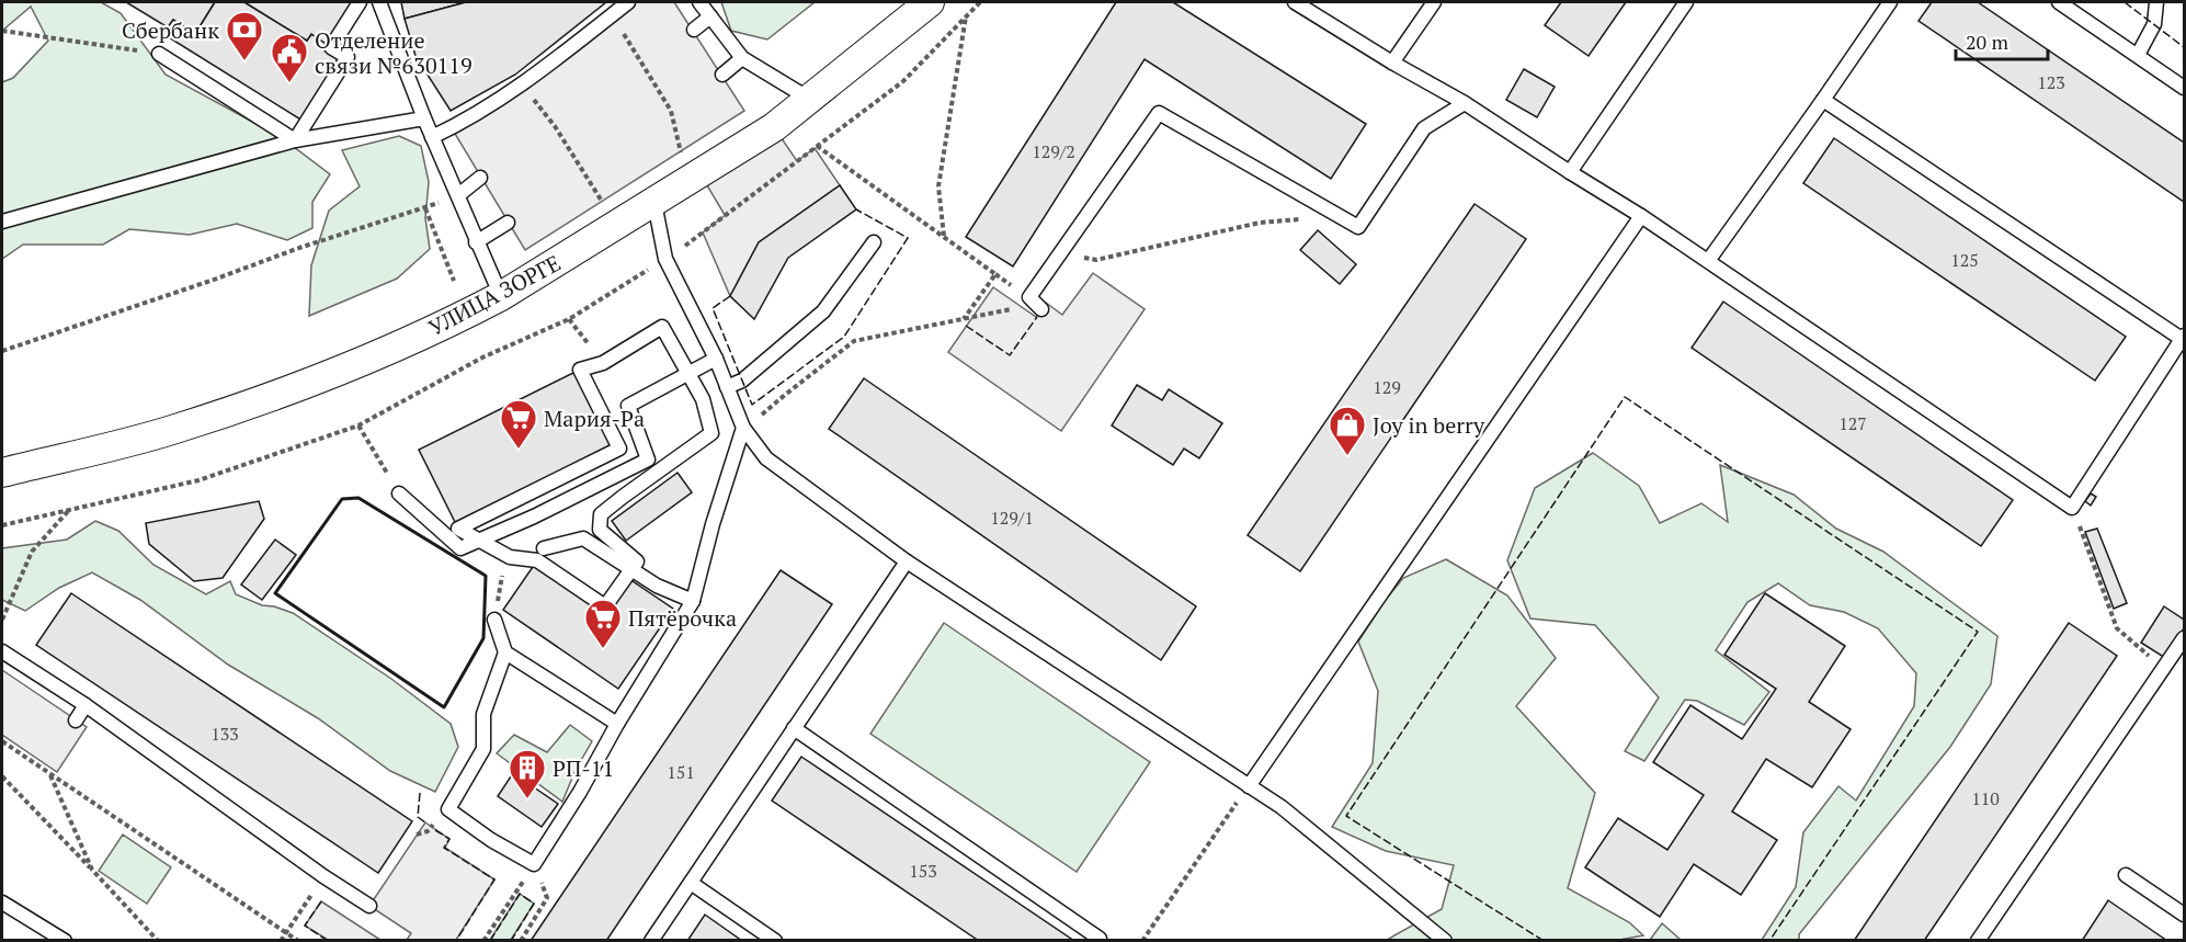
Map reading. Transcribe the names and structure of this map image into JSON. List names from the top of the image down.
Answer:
{
  "streets": {
    "street": ["УЛИЦА ЗОРГЕ"]
  },
  "places": {
    "bank": ["Сбербанк"],
    "public building": ["Отделение связи №630119"],
    "supermarket": ["Мария-Ра", "Пятёрочка"],
    "shop": ["Joy in berry"],
    "building": ["РП-11"]
  },
  "house_numbers": [
    "123",
    "129/2",
    "125",
    "129",
    "127",
    "129/1",
    "133",
    "151",
    "110",
    "153"
  ],
  "scale_bar": "20 m"
}
